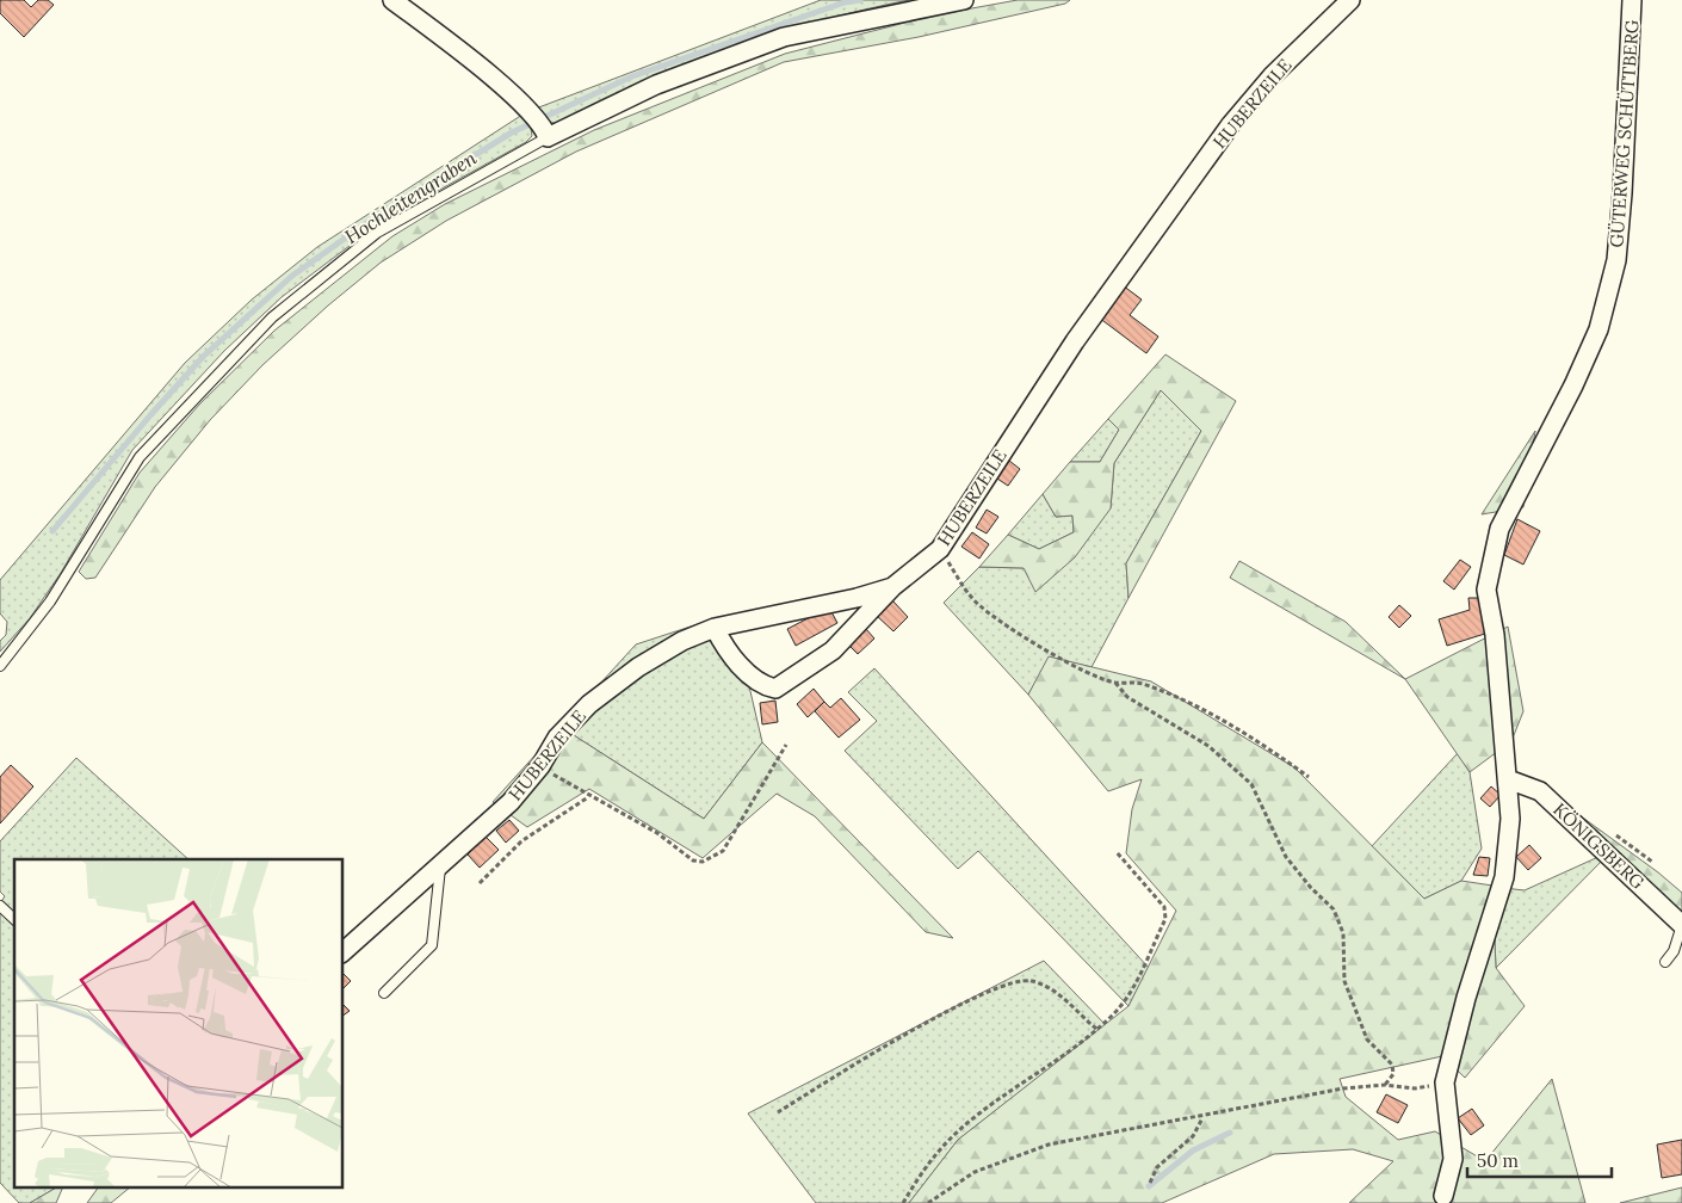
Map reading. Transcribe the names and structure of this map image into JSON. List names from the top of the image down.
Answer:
{
  "streets": {
    "street": ["HUBERZEILE", "GÜTERWEG SCHÜTTBERG", "KÖNIGSBERG"]
  },
  "crossings": [
    ["GÜTERWEG SCHÜTTBERG", "KÖNIGSBERG"]
  ],
  "water": ["Hochleitengraben"],
  "scale_bar": "50 m"
}
